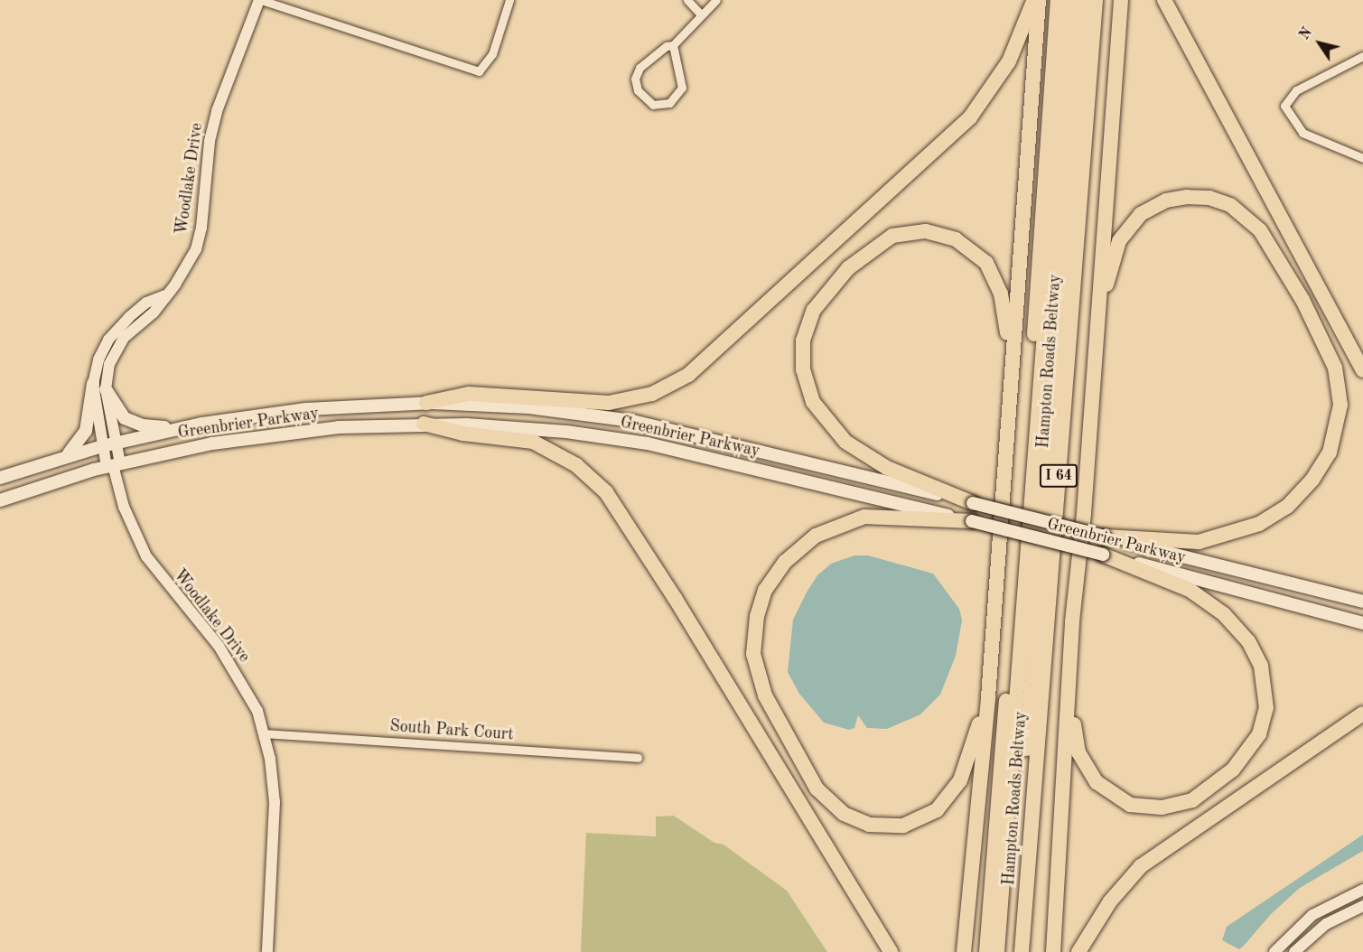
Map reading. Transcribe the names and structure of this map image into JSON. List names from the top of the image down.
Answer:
{
  "streets": {
    "highway": ["Hampton Roads Beltway", "I 64"],
    "main road": ["Greenbrier Parkway"],
    "street": ["Woodlake Drive", "South Park Court"]
  },
  "crossings": [
    ["Woodlake Drive", "Greenbrier Parkway"],
    ["Woodlake Drive", "South Park Court"]
  ],
  "north": "top left"
}
